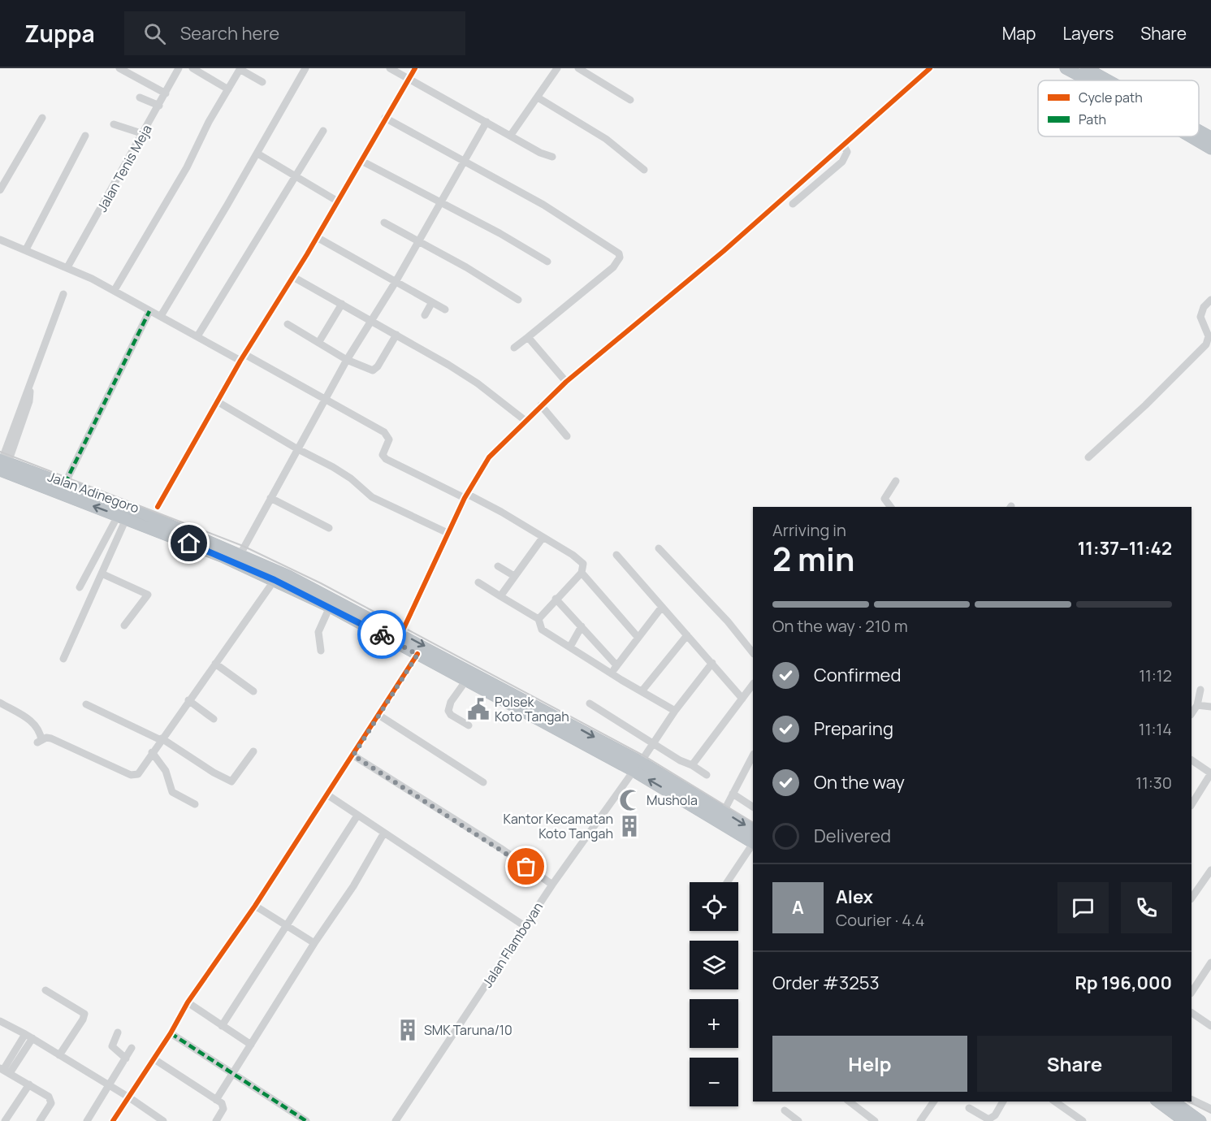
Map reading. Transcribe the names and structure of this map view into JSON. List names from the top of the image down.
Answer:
{
  "streets": {
    "highway": ["Jalan Adinegoro"],
    "street": ["Jalan Tenis Meja", "Jalan Flamboyan"]
  },
  "places": {
    "public building": ["Polsek Koto Tangah"],
    "mosque": ["Mushola"],
    "building": ["Kantor Kecamatan Koto Tangah", "SMK Taruna/10"]
  },
  "legend": ["Cycle path", "Path"],
  "page": {
    "header": "Zuppa",
    "search": "Search here",
    "nav": ["Map", "Layers", "Share"],
    "heading": ["2 min", "Arriving in", "11:37–11:42"],
    "panel": [
      "Alex",
      "Courier · 4.4",
      "Order #3253",
      "Rp 196,000"
    ],
    "bar": "On the way · 210 m",
    "list": [
      ["Confirmed", "11:12"],
      ["Preparing", "11:14"],
      ["On the way", "11:30"],
      "Delivered"
    ],
    "map_buttons": ["+", "−"],
    "round": "A",
    "buttons": ["Help", "Share"]
  }
}
